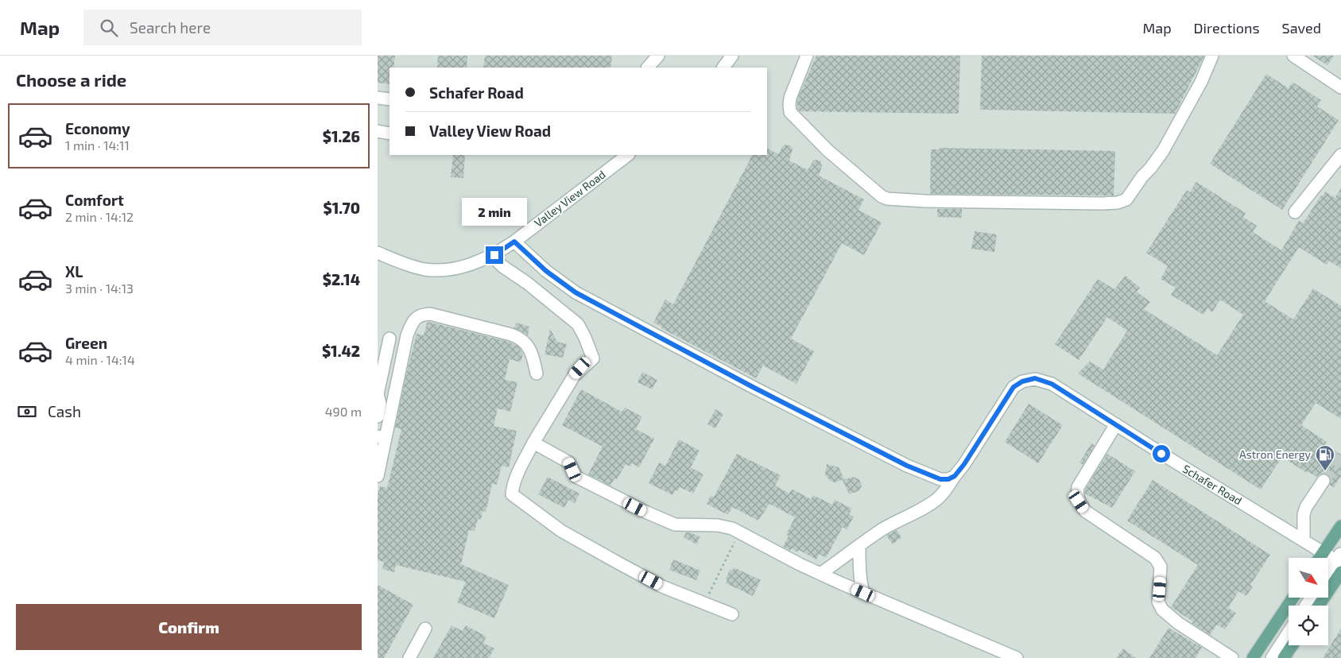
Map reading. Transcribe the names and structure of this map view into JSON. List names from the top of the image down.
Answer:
{
  "streets": {
    "street": ["Valley View Road", "Schafer Road"]
  },
  "places": {
    "fuel station": ["Astron Energy"]
  },
  "north": "bottom right",
  "page": {
    "header": "Map",
    "search": "Search here",
    "nav": ["Map", "Directions", "Saved"],
    "heading": "Choose a ride",
    "banner": ["Schafer Road", "Valley View Road"],
    "list": [
      {
        "name": "Economy",
        "note": "1 min · 14:11",
        "value": "$1.26"
      },
      {
        "name": "Comfort",
        "note": "2 min · 14:12",
        "value": "$1.70"
      },
      {
        "name": "XL",
        "note": "3 min · 14:13",
        "value": "$2.14"
      },
      {
        "name": "Green",
        "note": "4 min · 14:14",
        "value": "$1.42"
      }
    ],
    "bubble": "2 min",
    "pay": ["Cash", "490 m"],
    "buttons": "Confirm"
  }
}
